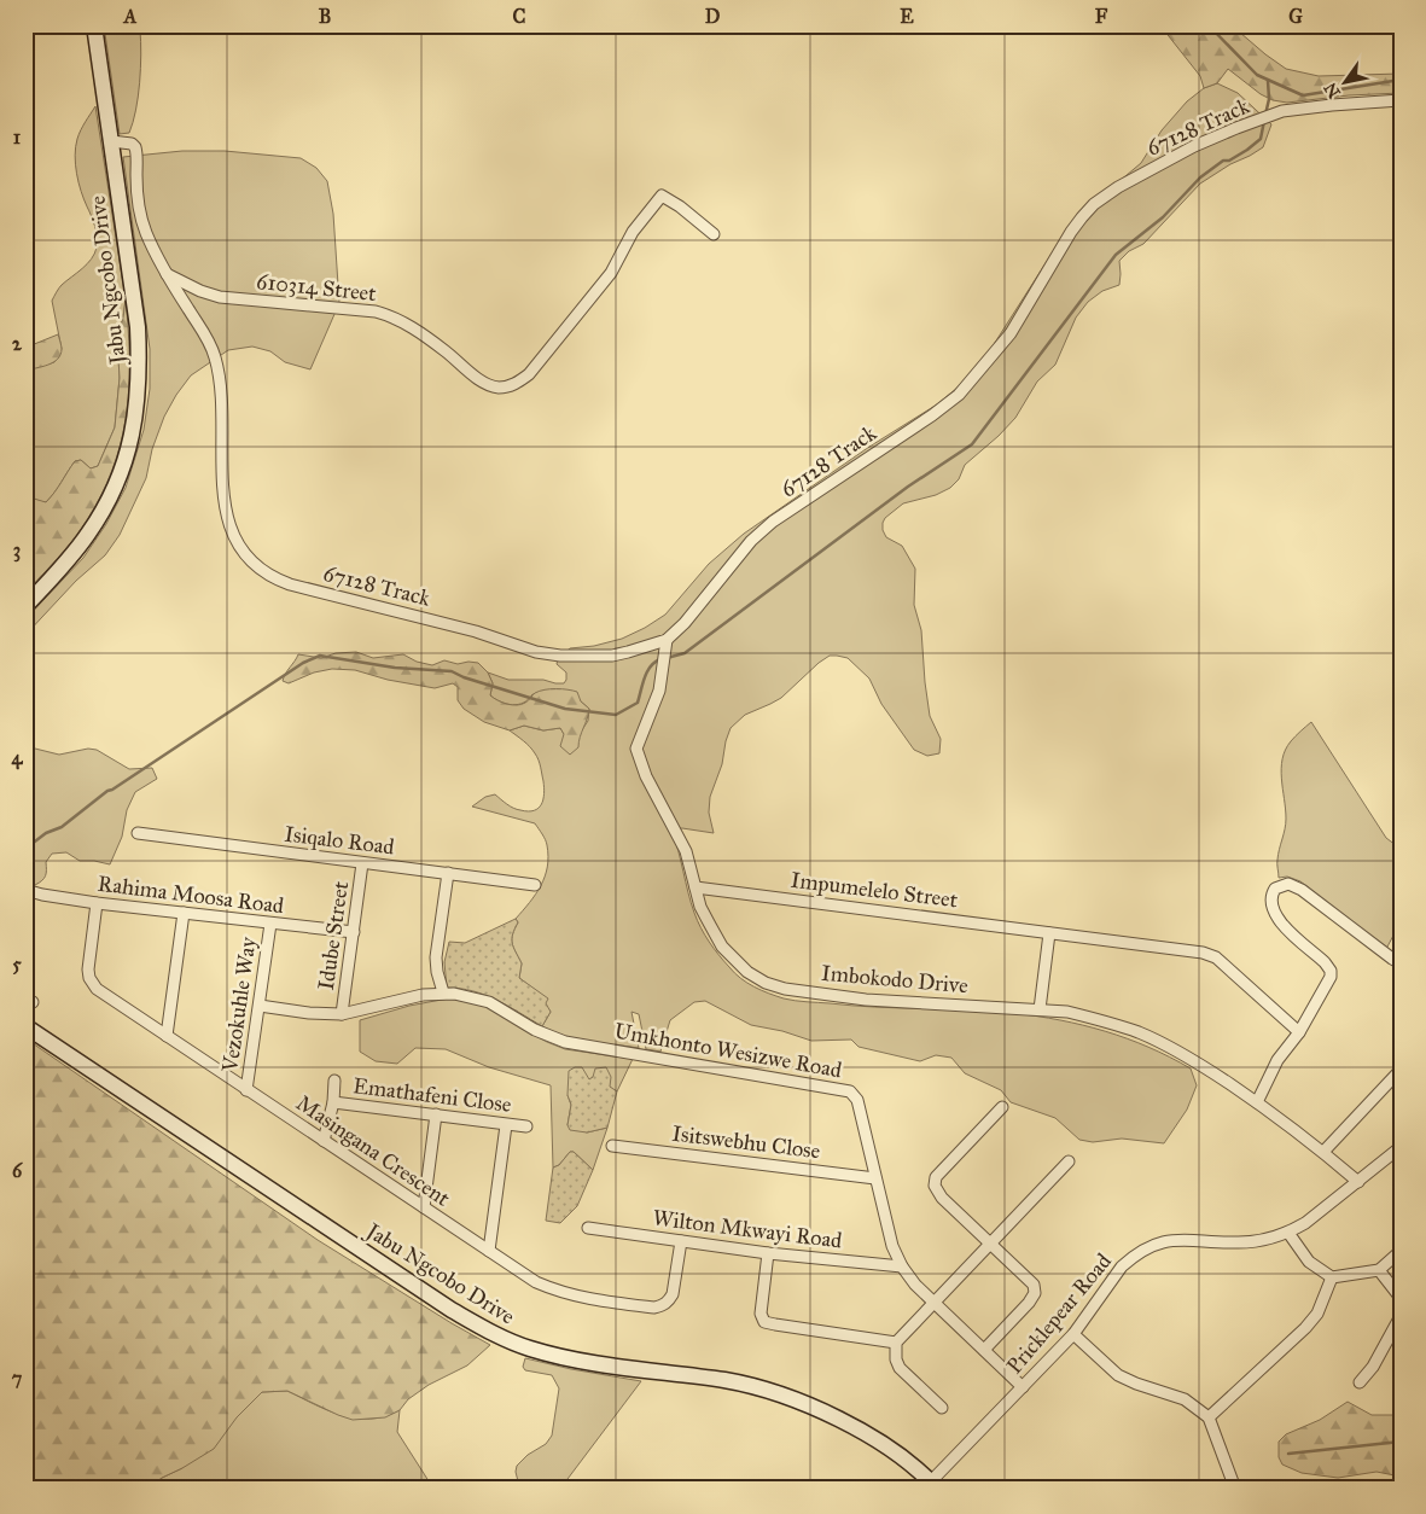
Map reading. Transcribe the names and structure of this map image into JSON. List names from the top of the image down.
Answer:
{
  "streets": {
    "main road": ["Jabu Ngcobo Drive"],
    "street": [
      "67128 Track",
      "610314 Street",
      "Isiqalo Road",
      "Impumelelo Street",
      "Rahima Moosa Road",
      "Idube Street",
      "Imbokodo Drive",
      "Vezokuhle Way",
      "Umkhonto Wesizwe Road",
      "Emathafeni Close",
      "Isitswebhu Close",
      "Masingana Crescent",
      "Wilton Mkwayi Road",
      "Pricklepear Road"
    ]
  },
  "crossings": [
    ["67128 Track", "610314 Street"],
    ["67128 Track", "Imbokodo Drive"],
    ["Jabu Ngcobo Drive", "Pricklepear Road"],
    ["Isiqalo Road", "Idube Street"],
    ["Impumelelo Street", "Imbokodo Drive"],
    ["Rahima Moosa Road", "Idube Street"],
    ["Rahima Moosa Road", "Vezokuhle Way"],
    ["Rahima Moosa Road", "Masingana Crescent"],
    ["Idube Street", "Umkhonto Wesizwe Road"],
    ["Imbokodo Drive", "Pricklepear Road"],
    ["Vezokuhle Way", "Umkhonto Wesizwe Road"],
    ["Vezokuhle Way", "Masingana Crescent"],
    ["Umkhonto Wesizwe Road", "Isitswebhu Close"],
    ["Umkhonto Wesizwe Road", "Wilton Mkwayi Road"],
    ["Umkhonto Wesizwe Road", "Pricklepear Road"],
    ["Emathafeni Close", "Masingana Crescent"],
    ["Masingana Crescent", "Wilton Mkwayi Road"]
  ],
  "north": "bottom left",
  "grid": {
    "columns": [
      "A",
      "B",
      "C",
      "D",
      "E",
      "F",
      "G"
    ],
    "rows": [
      "1",
      "2",
      "3",
      "4",
      "5",
      "6",
      "7"
    ]
  }
}
